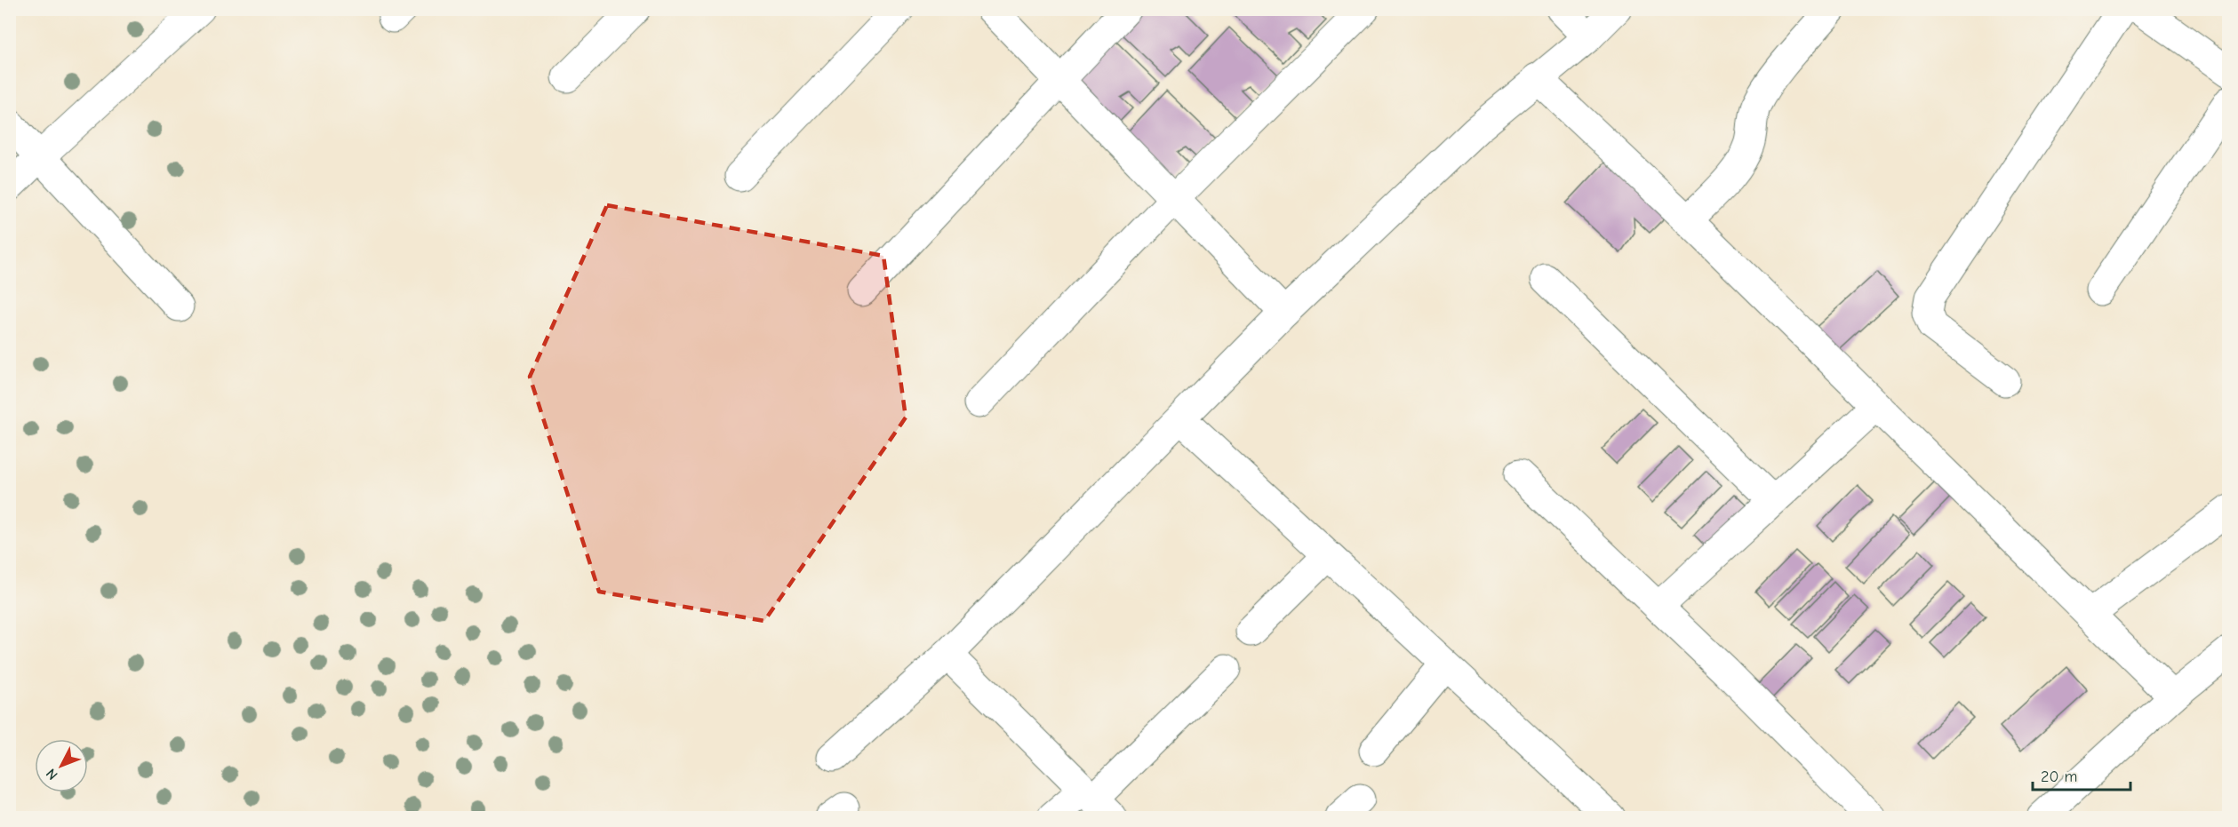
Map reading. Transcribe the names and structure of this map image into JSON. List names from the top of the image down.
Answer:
{
  "scale_bar": "20 m",
  "north": "bottom left"
}
